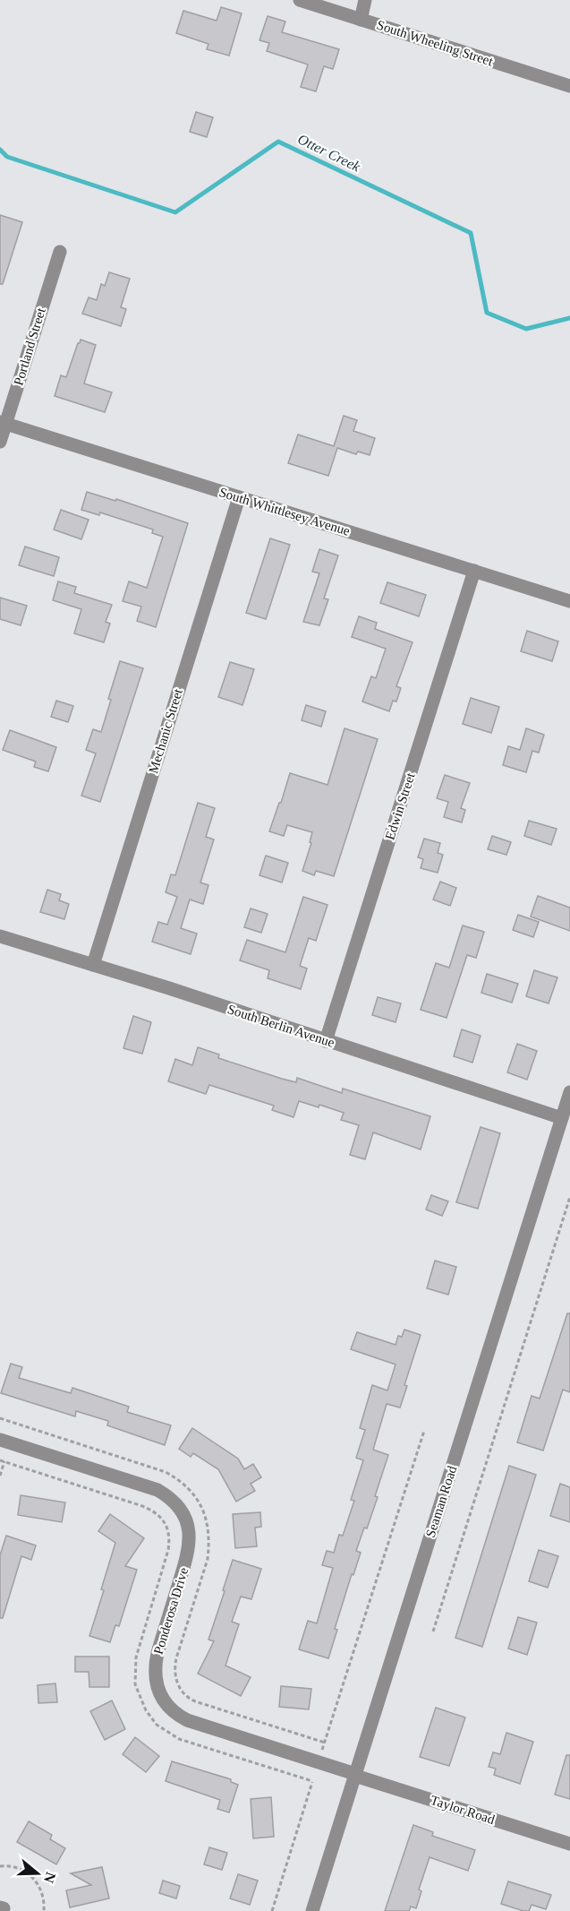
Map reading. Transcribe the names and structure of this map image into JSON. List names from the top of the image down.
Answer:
{
  "streets": {
    "street": [
      "South Wheeling Street",
      "Portland Street",
      "South Whittlesey Avenue",
      "Mechanic Street",
      "Edwin Street",
      "South Berlin Avenue",
      "Seaman Road",
      "Ponderosa Drive",
      "Taylor Road"
    ]
  },
  "crossings": [
    ["Portland Street", "South Whittlesey Avenue"],
    ["South Whittlesey Avenue", "Mechanic Street"],
    ["South Whittlesey Avenue", "Edwin Street"],
    ["Mechanic Street", "South Berlin Avenue"],
    ["Edwin Street", "South Berlin Avenue"],
    ["South Berlin Avenue", "Seaman Road"],
    ["Seaman Road", "Ponderosa Drive"],
    ["Seaman Road", "Taylor Road"],
    ["Ponderosa Drive", "Taylor Road"]
  ],
  "water": ["Otter Creek"],
  "north": "right"
}
